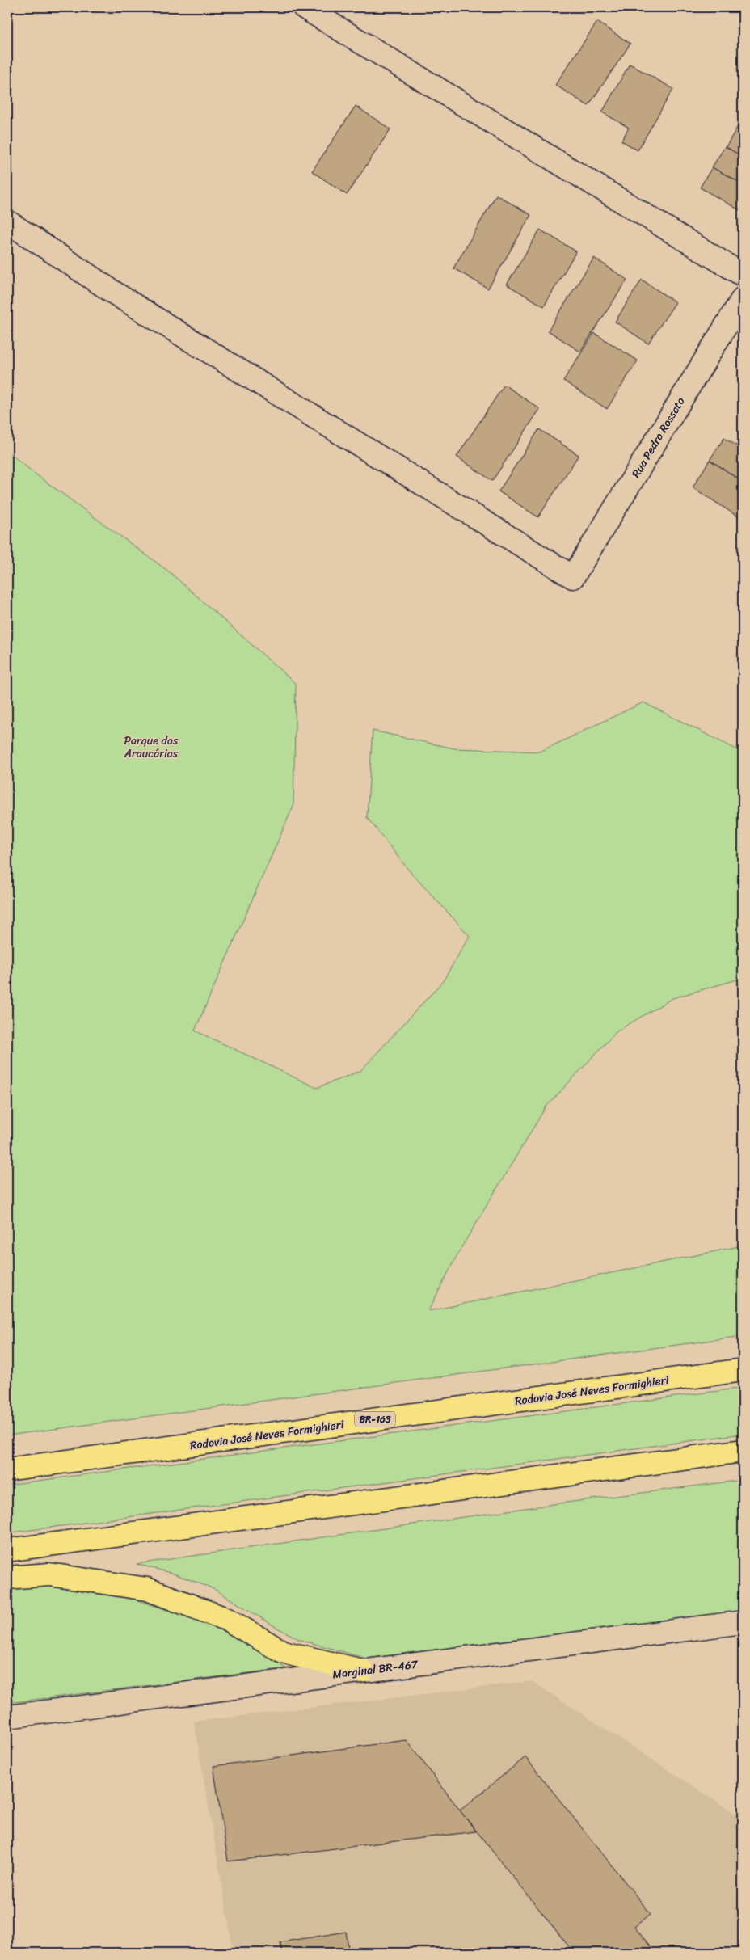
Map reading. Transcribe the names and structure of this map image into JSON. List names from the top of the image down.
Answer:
{
  "streets": {
    "highway": ["Rodovia José Neves Formighieri", "BR-163"],
    "street": ["Rua Pedro Rosseto", "Marginal BR-467"]
  },
  "parks": ["Parque das Araucárias"]
}
